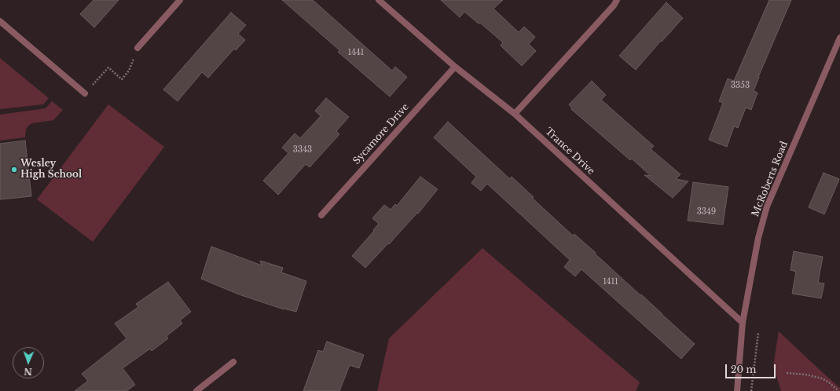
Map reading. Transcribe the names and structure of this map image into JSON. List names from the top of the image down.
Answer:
{
  "streets": {
    "street": ["Sycamore Drive", "Trance Drive", "McRoberts Road"]
  },
  "crossings": [
    ["Sycamore Drive", "Trance Drive"],
    ["Trance Drive", "McRoberts Road"]
  ],
  "places": ["Wesley High School"],
  "house_numbers": [
    "1441",
    "3353",
    "3343",
    "3349",
    "1411"
  ],
  "scale_bar": "20 m",
  "north": "bottom"
}
